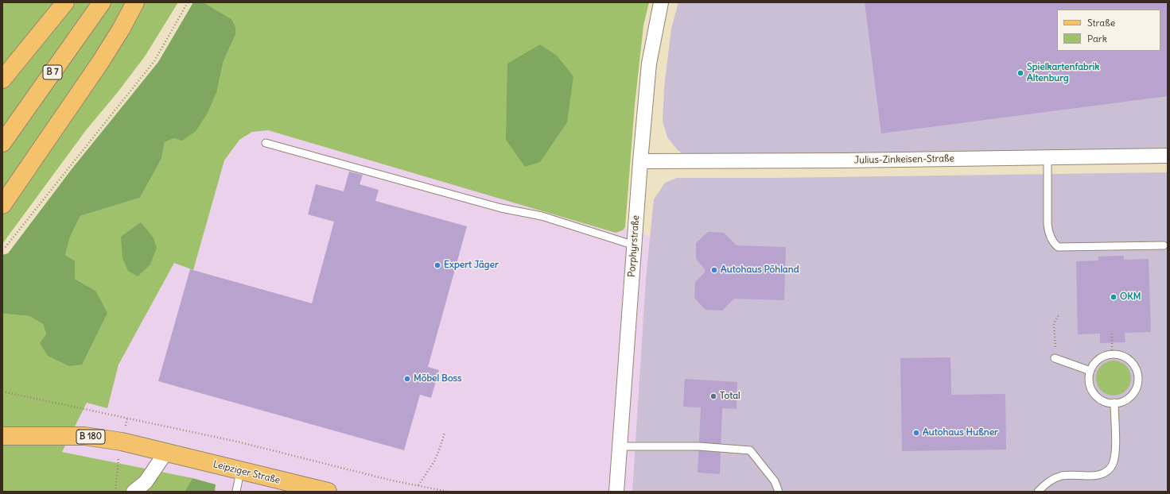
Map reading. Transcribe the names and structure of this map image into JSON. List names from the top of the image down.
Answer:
{
  "streets": {
    "main road": ["B 7", "B 180", "Leipziger Straße"],
    "street": ["Julius-Zinkeisen-Straße", "Porphyrstraße"]
  },
  "crossings": [
    ["Julius-Zinkeisen-Straße", "Porphyrstraße"]
  ],
  "places": [
    "Spielkartenfabrik Altenburg",
    "Expert Jäger",
    "Autohaus Pöhland",
    "OKM",
    "Möbel Boss",
    "Total",
    "Autohaus Hußner"
  ],
  "legend": ["Straße", "Park"]
}
